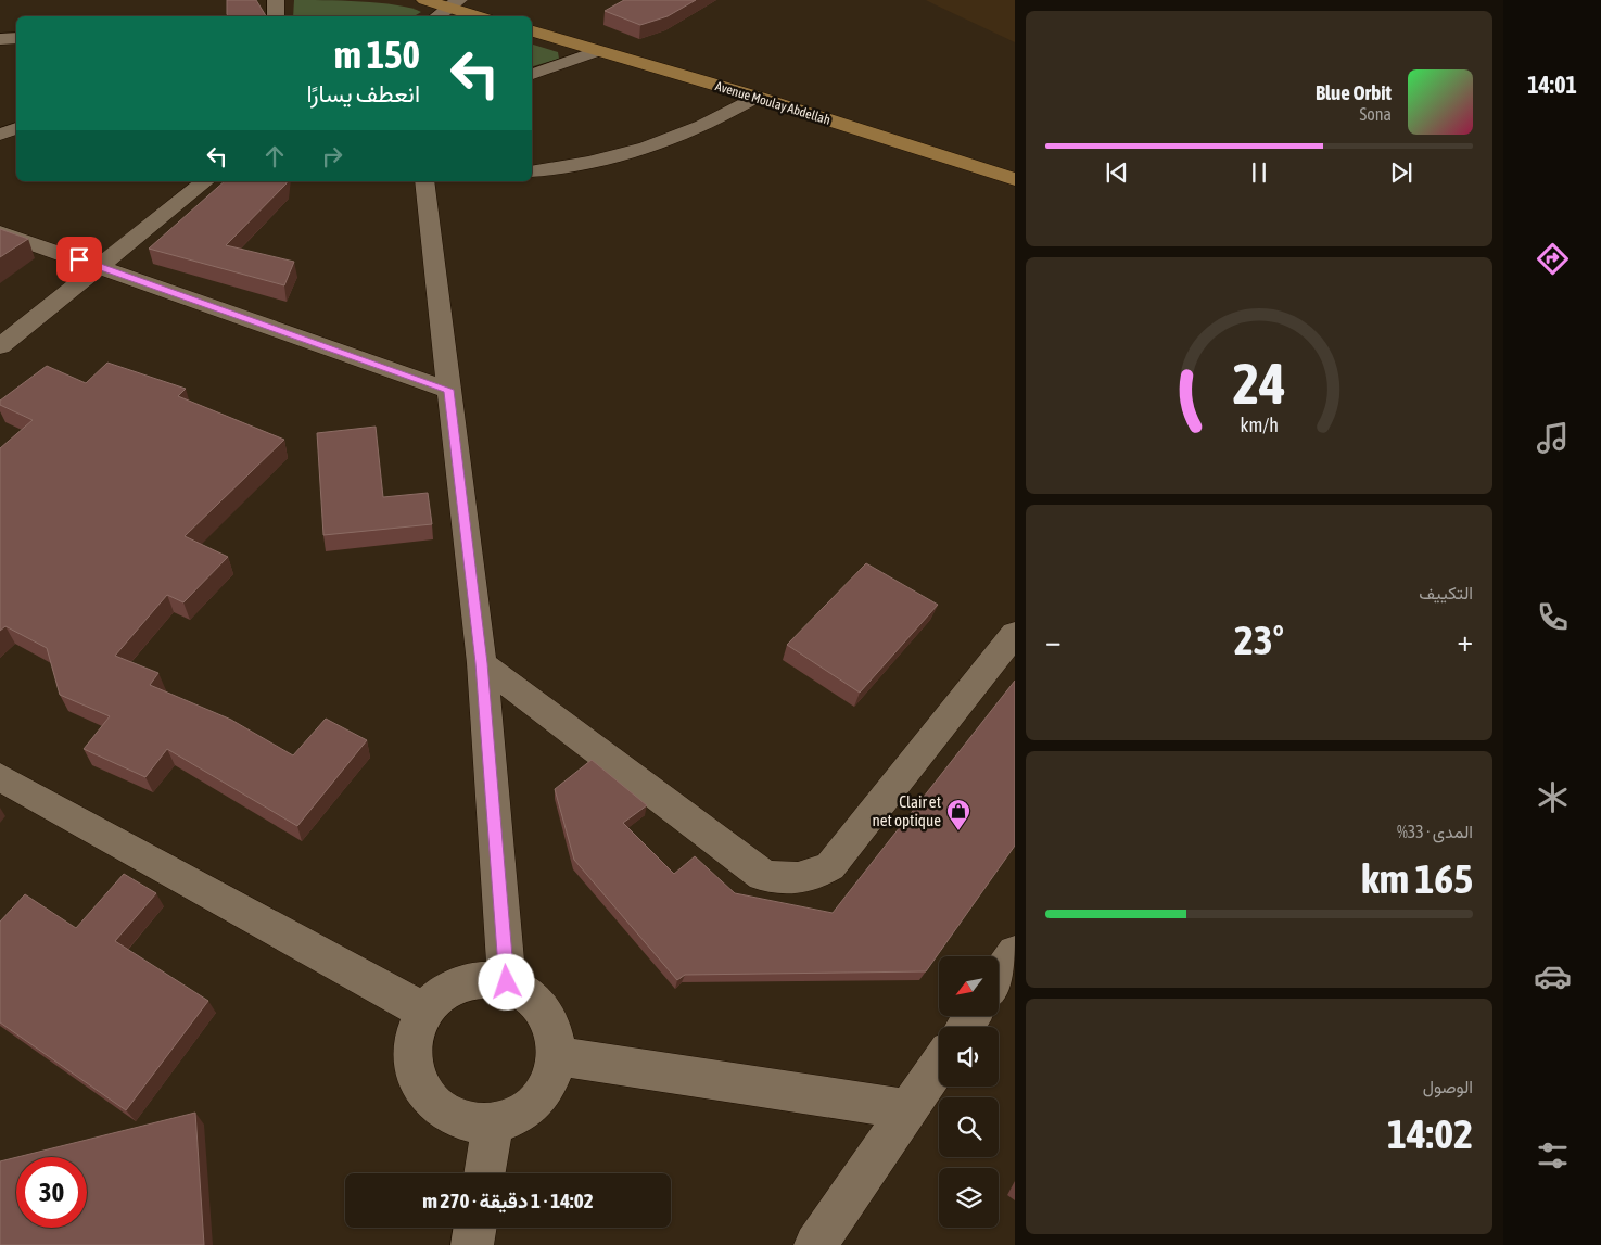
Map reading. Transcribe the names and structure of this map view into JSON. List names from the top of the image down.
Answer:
{
  "streets": {
    "main road": ["Avenue Moulay Abdellah"]
  },
  "places": {
    "shop": ["Clair et net optique"]
  },
  "north": "bottom left",
  "page": {
    "tabs": "14:01",
    "turn": ["150 m", "انعطف يسارًا"],
    "song": ["Blue Orbit", "Sona"],
    "tile": [
      "التكييف",
      ["المدى · 33%", "165 km"],
      ["الوصول", "14:02"]
    ],
    "heat": ["−", "23°", "+"],
    "limit": "30",
    "trip": "14:02 · 1 دقيقة · 270 m",
    "gauge": ["24", "km/h"]
  }
}
